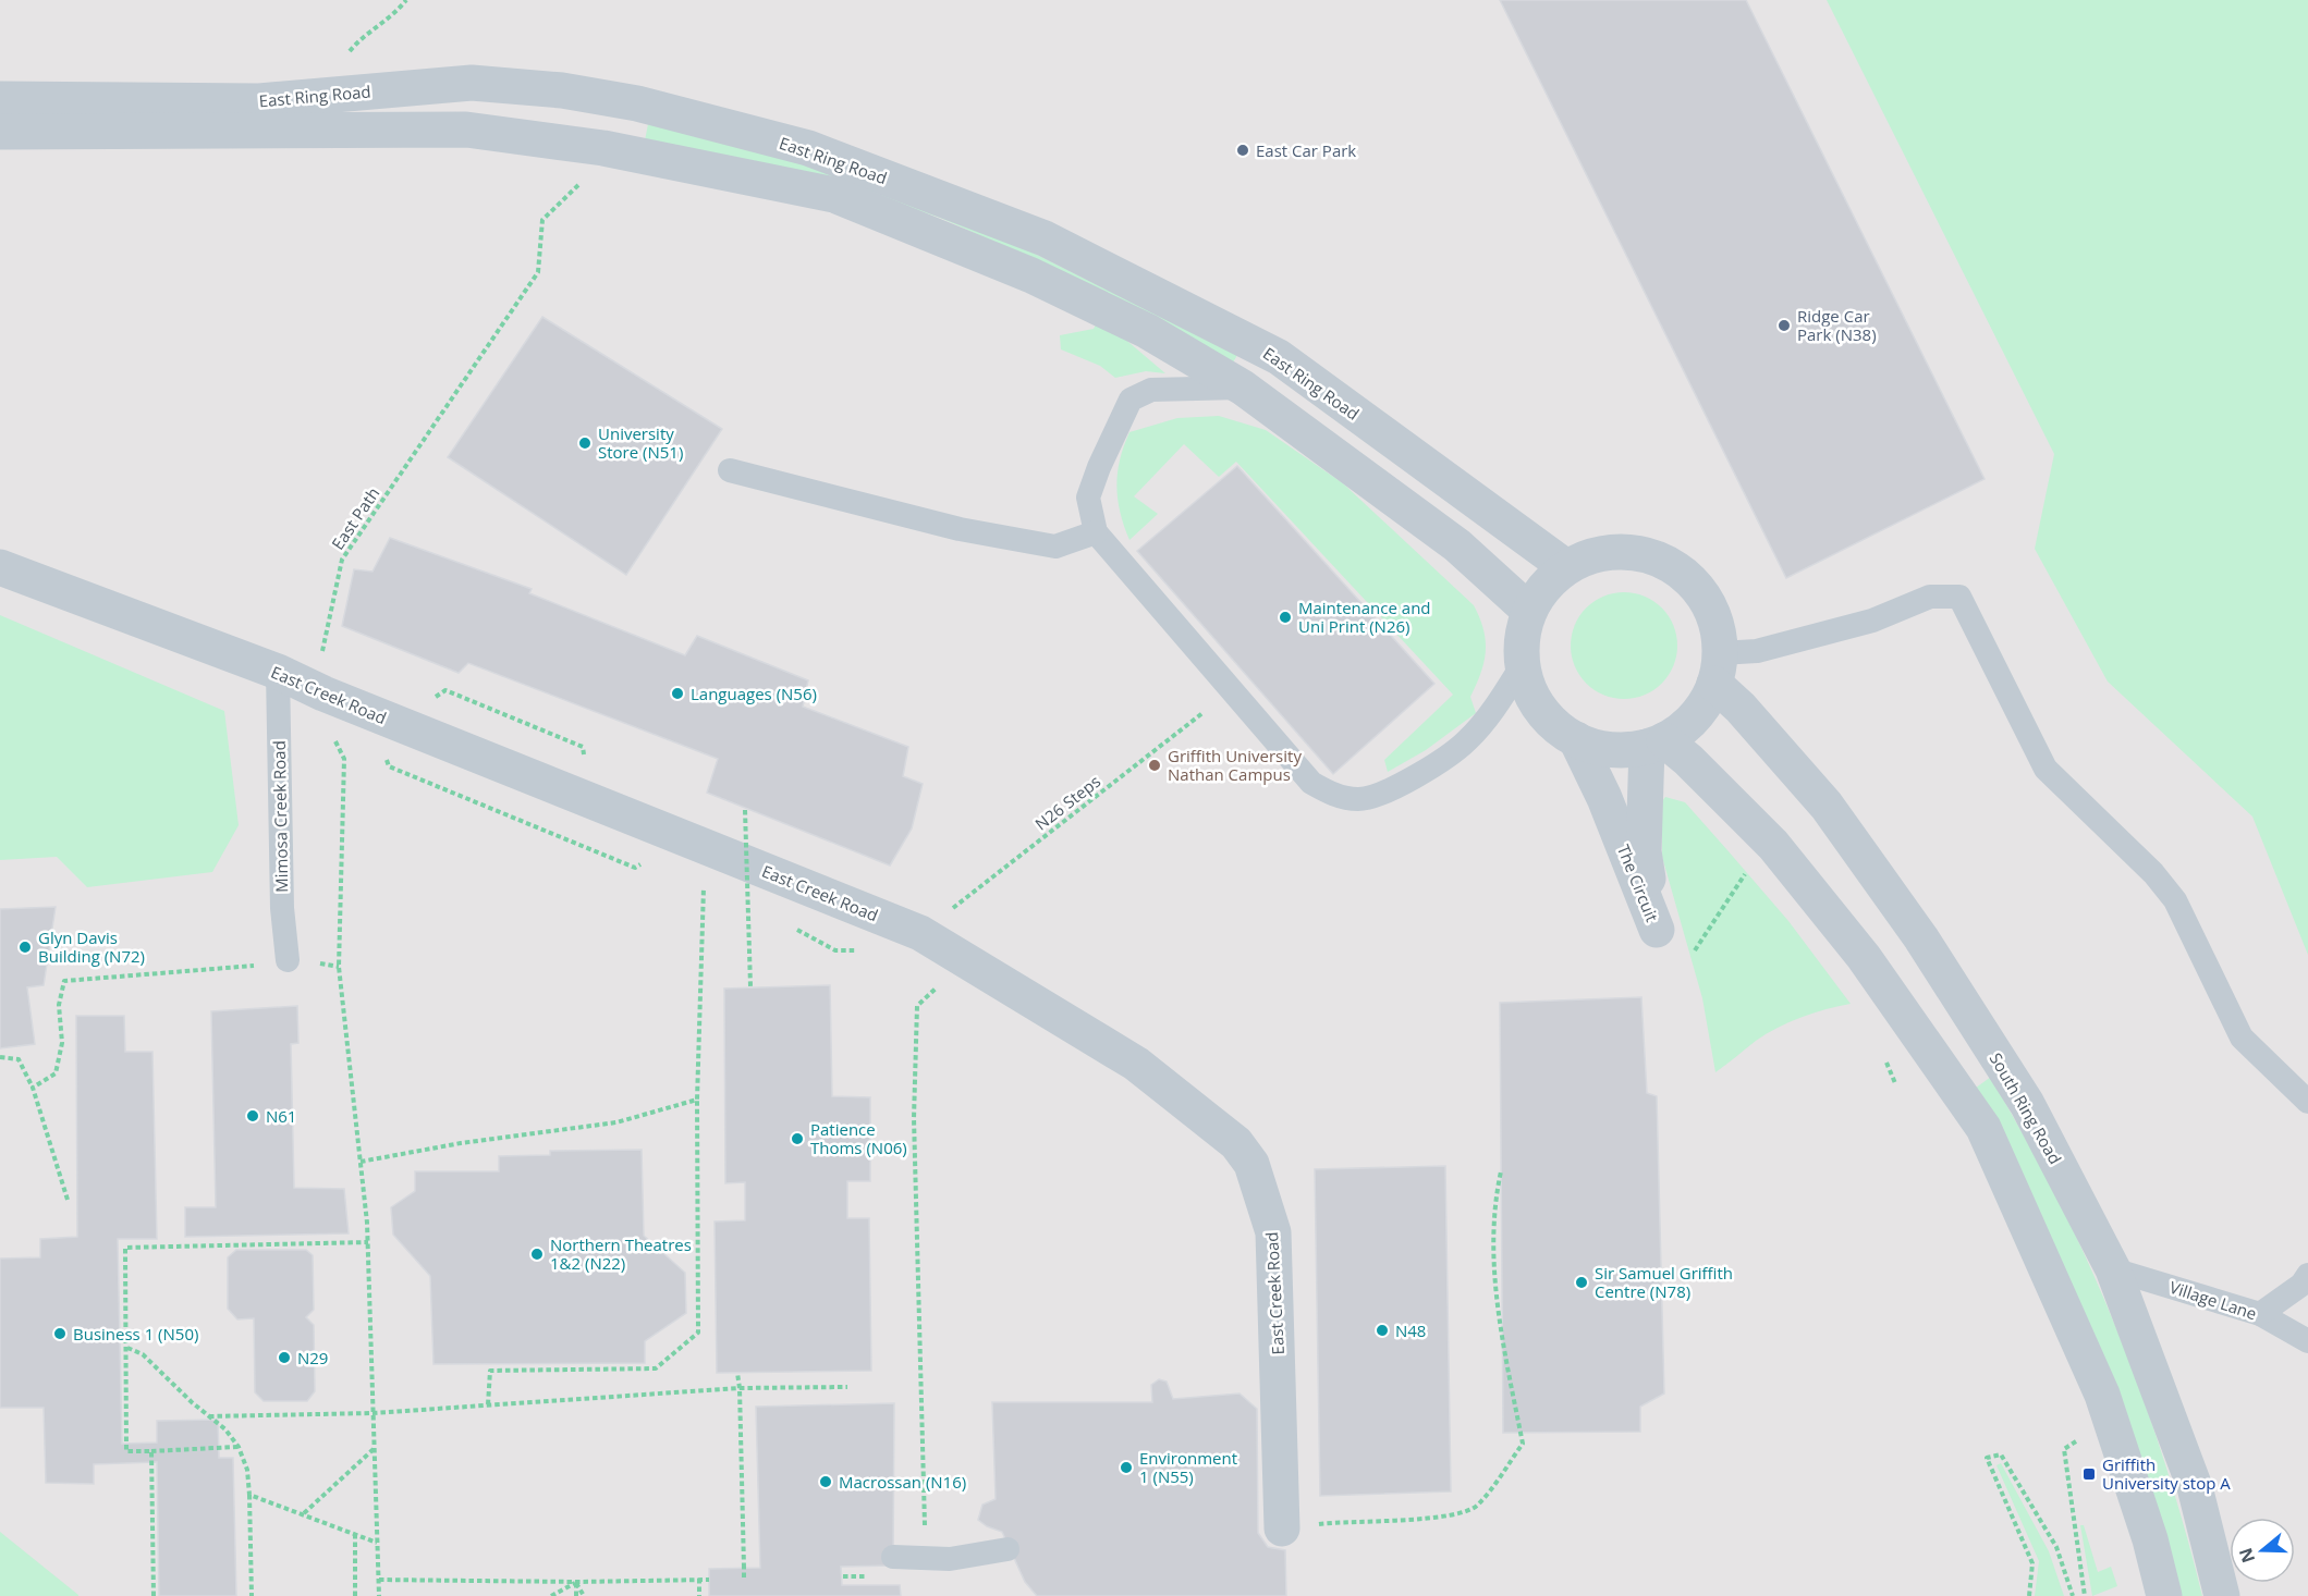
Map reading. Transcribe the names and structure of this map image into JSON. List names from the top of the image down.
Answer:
{
  "streets": {
    "street": [
      "East Ring Road",
      "East Creek Road",
      "The Circuit",
      "South Ring Road"
    ],
    "lane": ["Mimosa Creek Road", "Village Lane"],
    "path": ["East Path", "N26 Steps"]
  },
  "crossings": [
    ["East Ring Road", "East Path"],
    ["East Ring Road", "The Circuit"],
    ["East Ring Road", "South Ring Road"],
    ["East Path", "East Creek Road"],
    ["East Creek Road", "Mimosa Creek Road"],
    ["The Circuit", "South Ring Road"],
    ["South Ring Road", "Village Lane"]
  ],
  "places": {
    "other": [
      "East Car Park",
      "Ridge Car Park (N38)",
      "University Store (N51)",
      "Maintenance and Uni Print (N26)",
      "Languages (N56)",
      "Griffith University Nathan Campus",
      "Glyn Davis Building (N72)",
      "N61",
      "Patience Thoms (N06)",
      "Northern Theatres 1&2 (N22)",
      "Sir Samuel Griffith Centre (N78)",
      "N48",
      "Business 1 (N50)",
      "N29",
      "Environment 1 (N55)",
      "Macrossan (N16)"
    ],
    "transit": ["Griffith University stop A"]
  },
  "north": "left"
}
